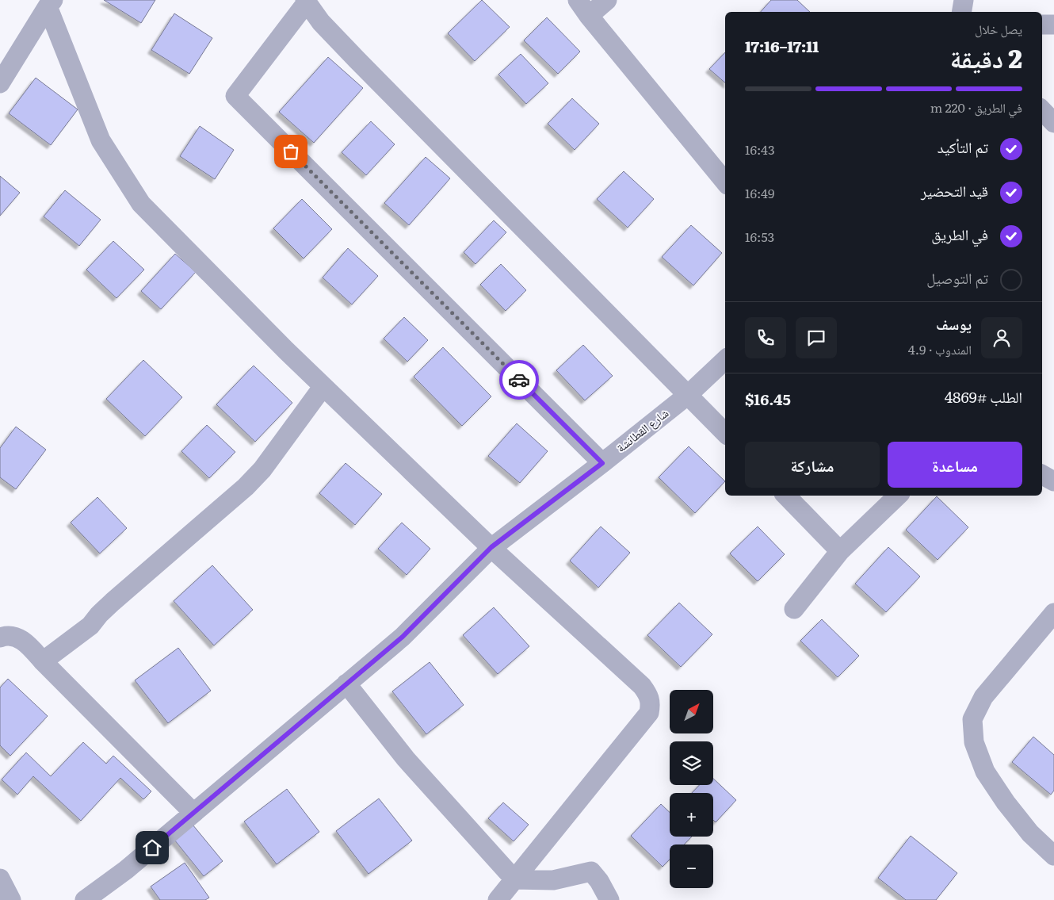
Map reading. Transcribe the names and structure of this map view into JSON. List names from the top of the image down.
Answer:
{
  "streets": {
    "street": ["شارع القطانشة"]
  },
  "north": "top right",
  "page": {
    "heading": ["2 دقيقة", "يصل خلال", "17:11–17:16"],
    "panel": [
      "يوسف",
      "المندوب · 4.9",
      "الطلب #4869",
      "$16.45"
    ],
    "bar": "في الطريق · 220 m",
    "list": [
      ["تم التأكيد", "16:43"],
      ["قيد التحضير", "16:49"],
      ["في الطريق", "16:53"],
      "تم التوصيل"
    ],
    "buttons": ["مساعدة", "مشاركة"],
    "map_buttons": ["+", "−"]
  }
}
